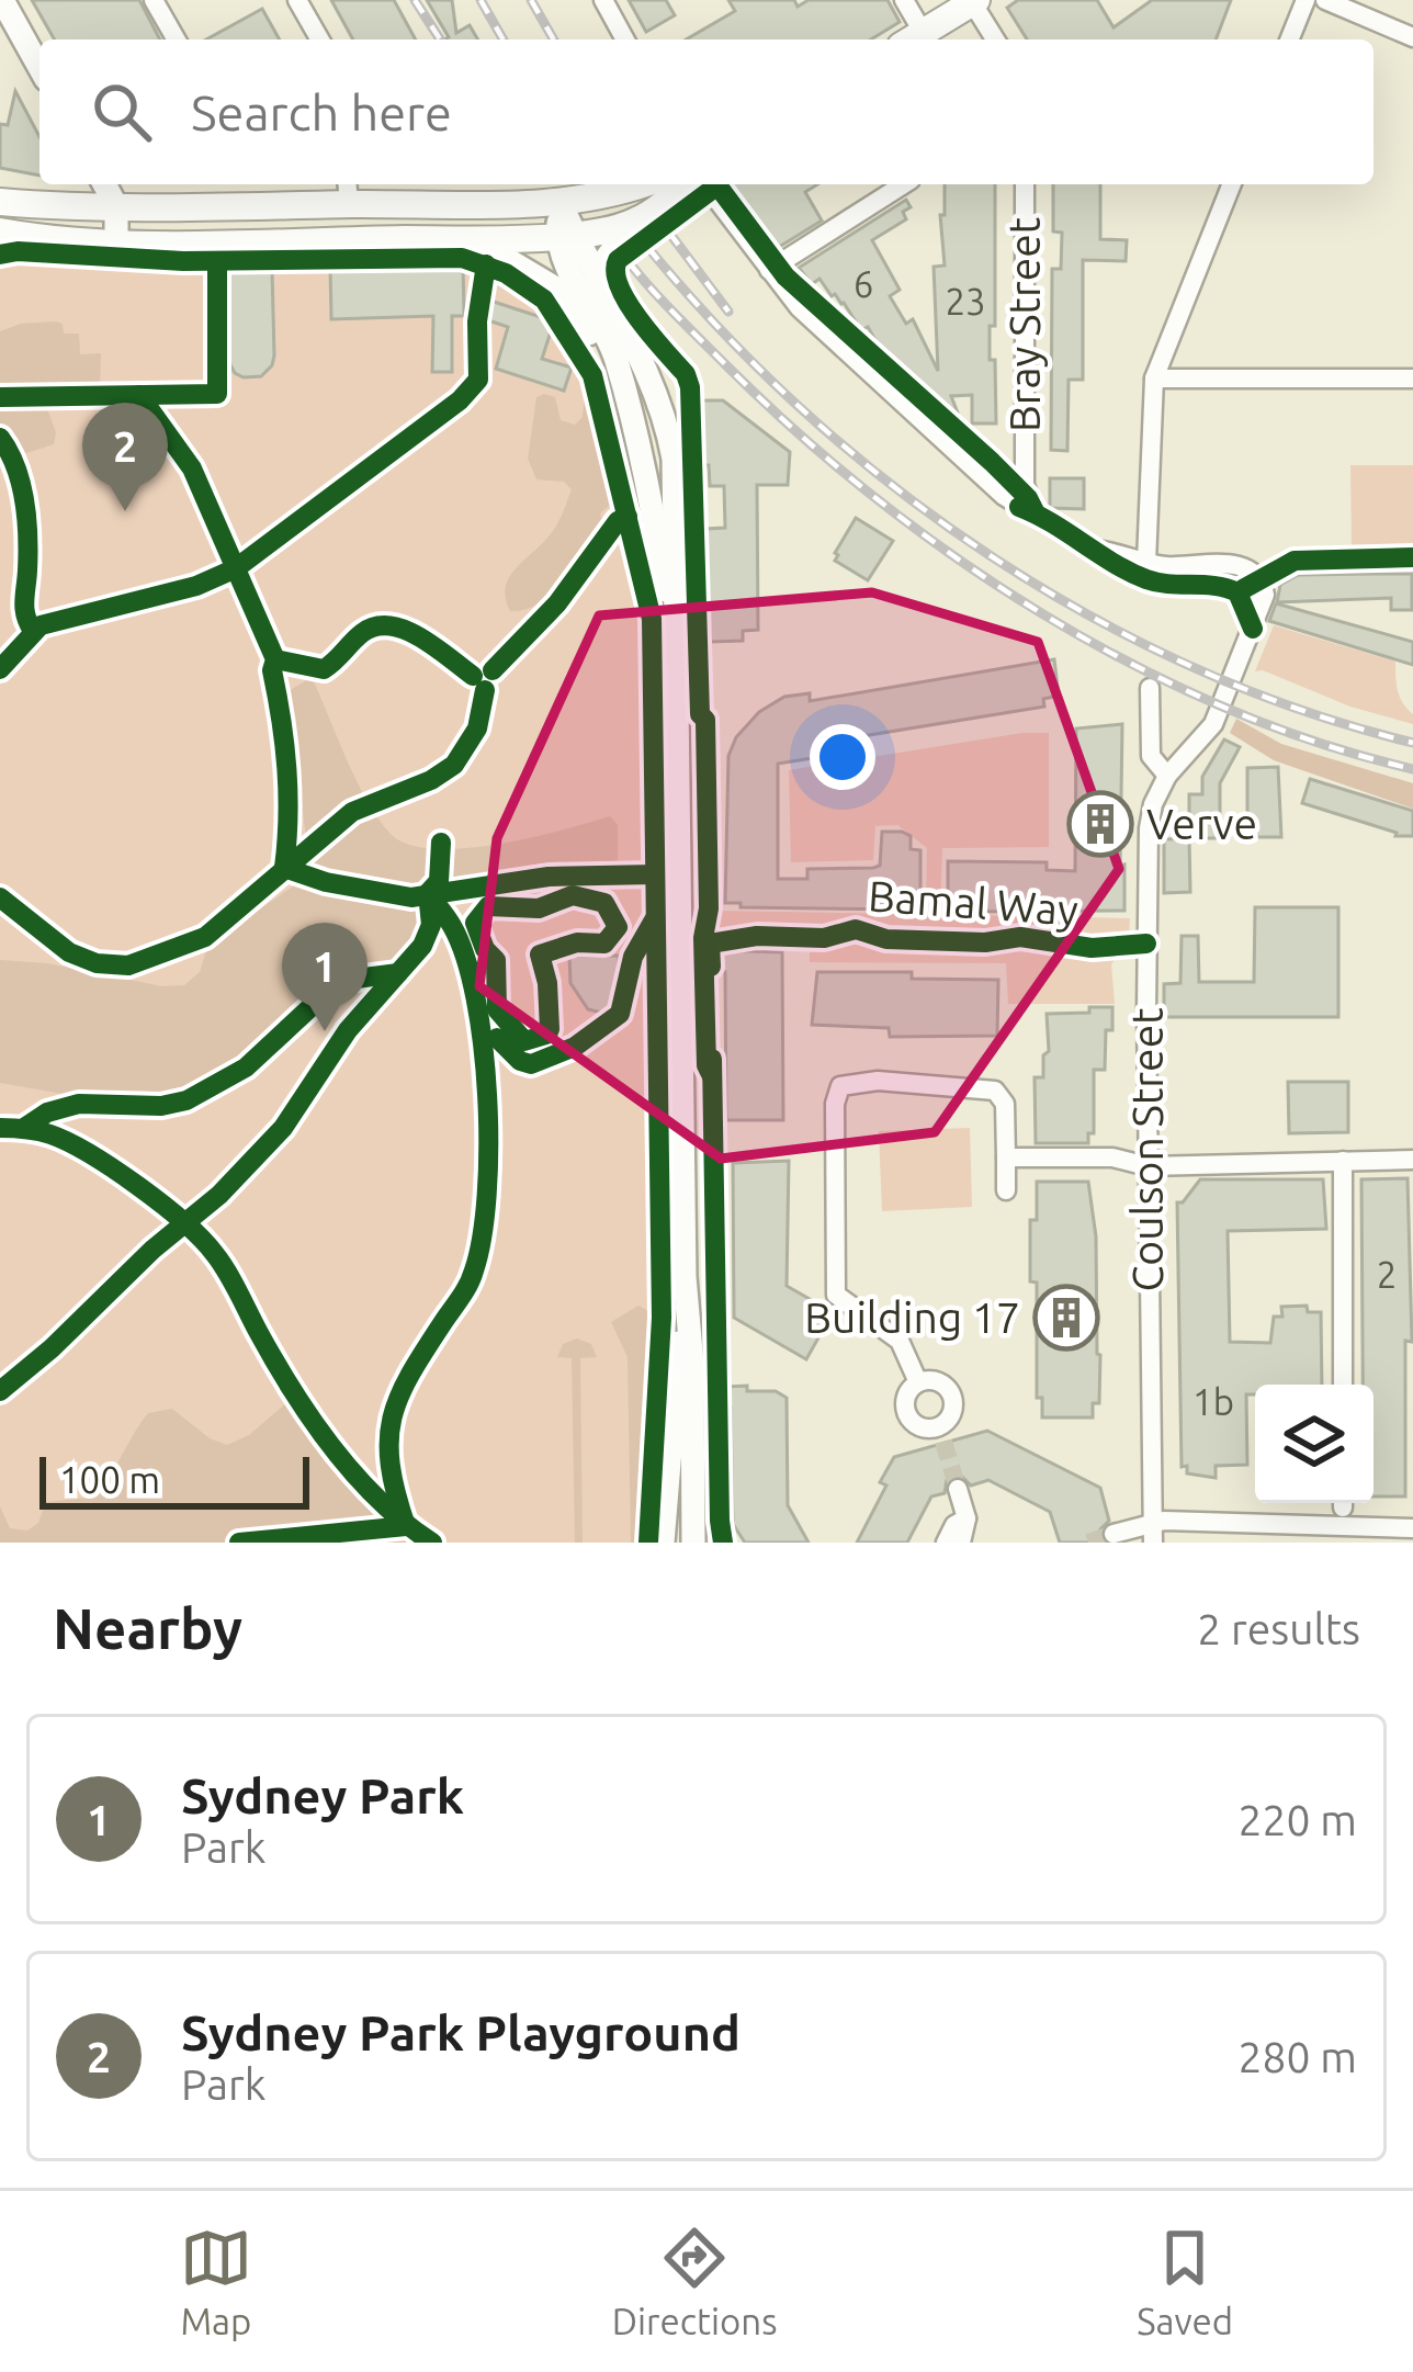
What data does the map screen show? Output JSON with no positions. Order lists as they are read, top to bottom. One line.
{"streets":{"street":["Bray Street","Coulson Street"],"cycle path":["Bamal Way"]},"places":{"building":["Verve","Building 17"]},"house_numbers":["6","23","2","1b"],"scale_bar":"100 m","page":{"search":"Search here","pins":["2","1"],"scale":"100 m","heading":["Nearby","2 results"],"list":[{"mark":"1","name":"Sydney Park","note":"Park","value":"220 m"},{"mark":"2","name":"Sydney Park Playground","note":"Park","value":"280 m"}],"nav":["Map","Directions","Saved"]}}
